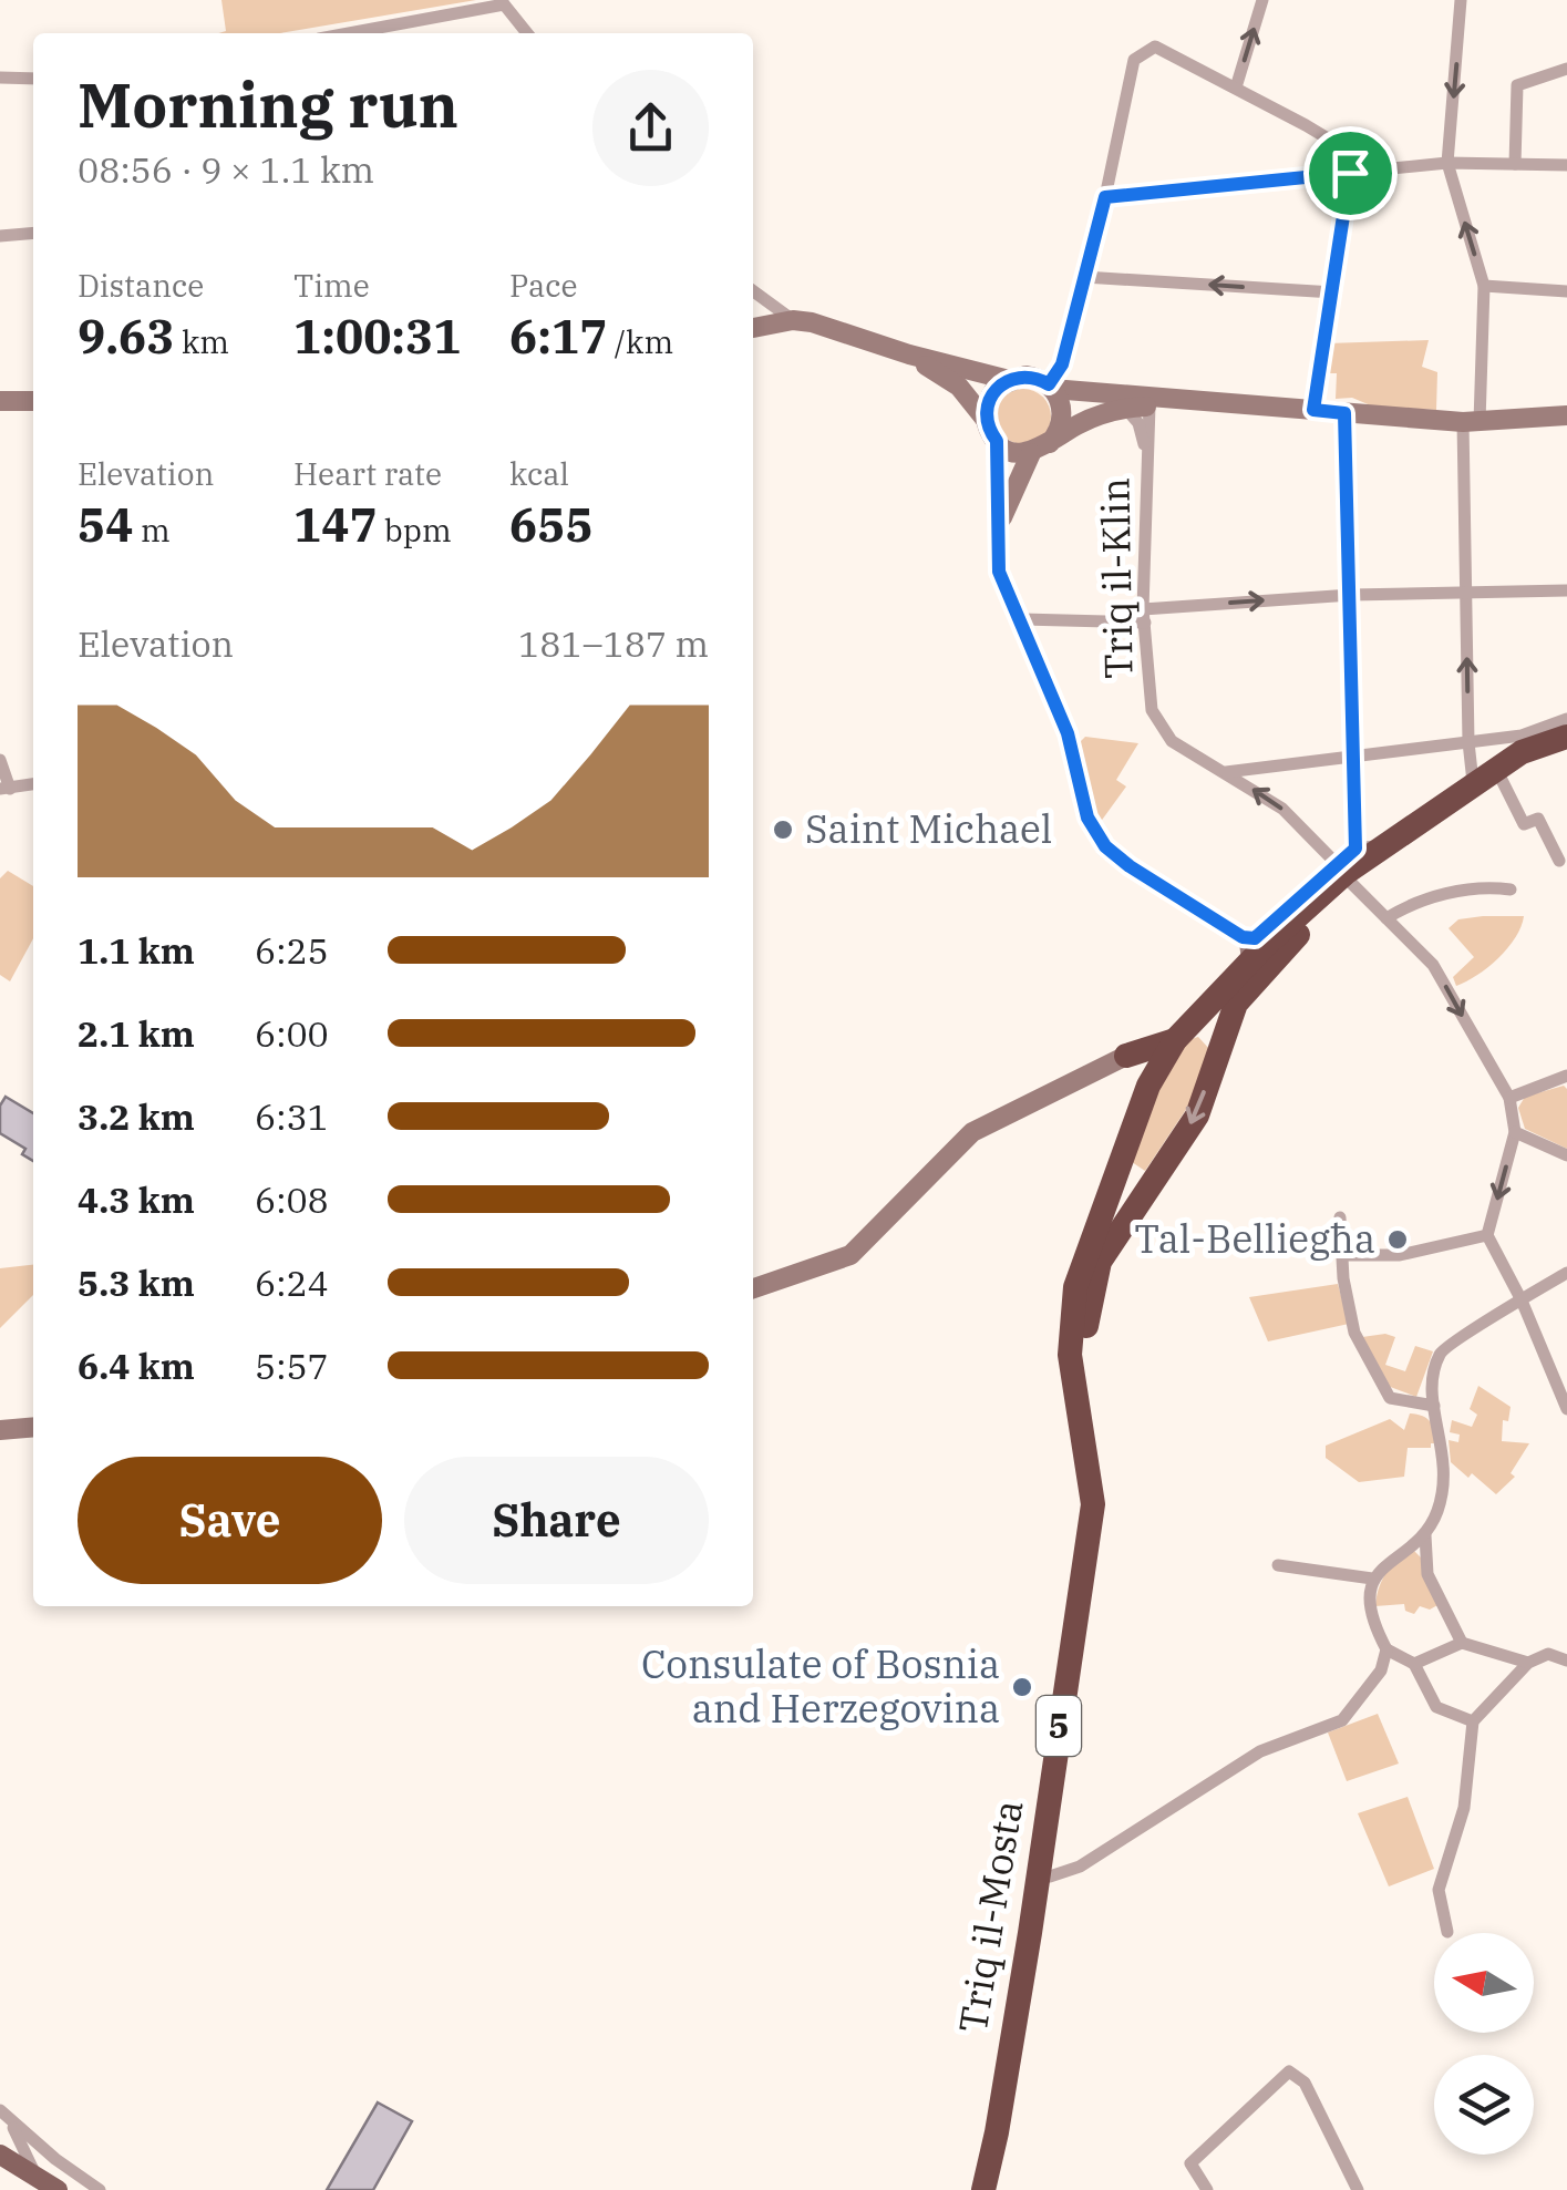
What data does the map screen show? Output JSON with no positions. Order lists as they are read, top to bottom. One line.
{"streets":{"highway":["5","Triq il-Mosta"],"street":["Triq il-Klin"]},"crossings":[["Triq il-Klin","5"],["5","Triq il-Mosta"]],"places":["Saint Michael","Tal-Belliegħa","Consulate of Bosnia and Herzegovina"],"north":"left","page":{"heading":["Morning run","08:56 · 9 × 1.1 km"],"stats":[["Distance","9.63 km"],["Time","1:00:31"],["Pace","6:17 /km"],["Elevation","54 m"],["Heart rate","147 bpm"],["kcal","655"]],"chart":["Elevation","181–187 m"],"list":[{"name":"1.1 km","note":"6:25"},{"name":"2.1 km","note":"6:00"},{"name":"3.2 km","note":"6:31"},{"name":"4.3 km","note":"6:08"},{"name":"5.3 km","note":"6:24"},{"name":"6.4 km","note":"5:57"}],"buttons":["Save","Share"]}}
